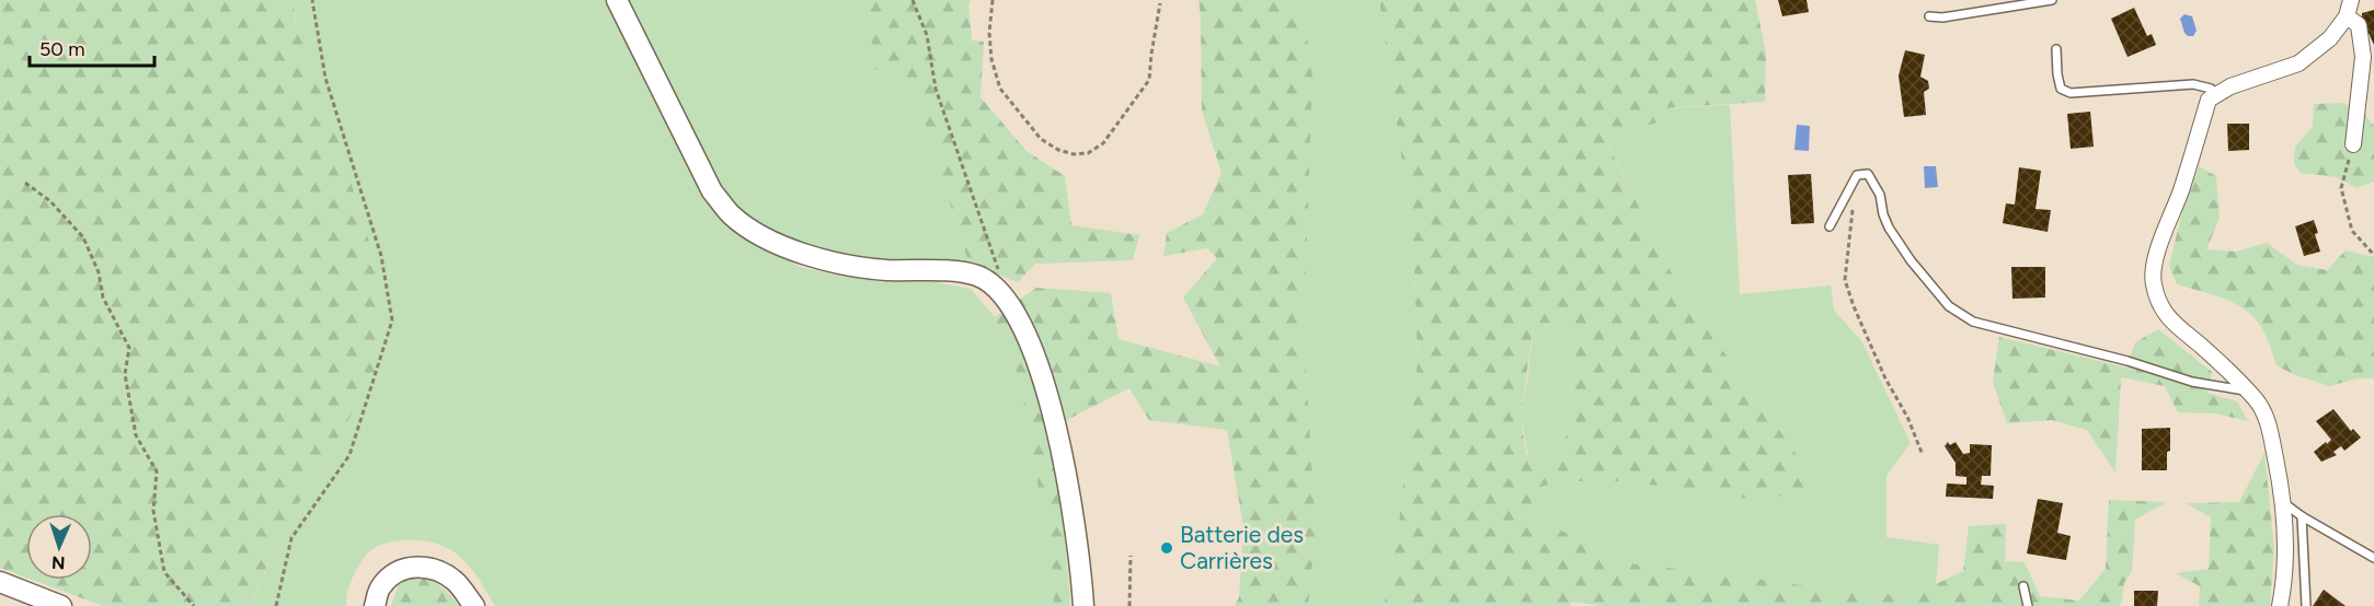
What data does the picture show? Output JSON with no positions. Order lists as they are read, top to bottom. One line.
{"places":["Batterie des Carrières"],"scale_bar":"50 m","north":"bottom"}
